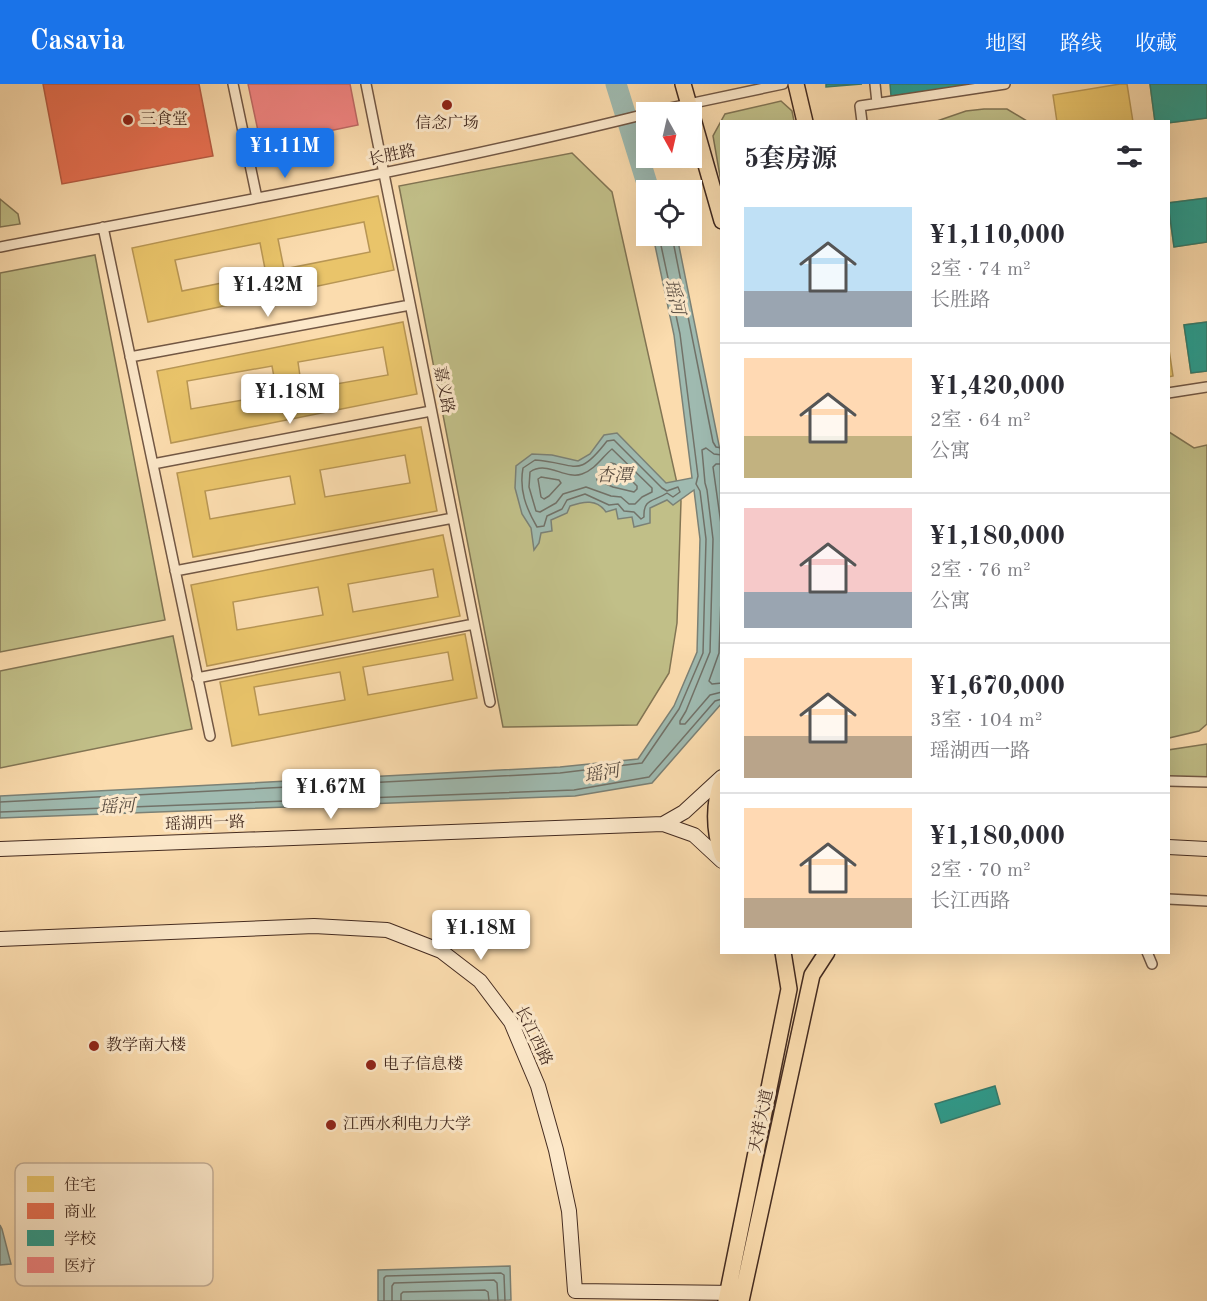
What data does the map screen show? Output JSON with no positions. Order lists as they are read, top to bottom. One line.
{"streets":{"main road":["天祥大道"],"street":["长胜路","嘉义路","瑶湖西一路","长江西路"]},"crossings":[["长胜路","嘉义路"],["长江西路","天祥大道"]],"water":["瑶河","杏潭"],"places":["信念广场","三食堂","教学南大楼","电子信息楼","江西水利电力大学"],"legend":["住宅","商业","学校","医疗"],"north":"bottom","page":{"header":"Casavia","nav":["地图","路线","收藏"],"heading":"5套房源","price":["¥1.11M","¥1.42M","¥1.18M","¥1.67M","¥1.18M"],"list":[{"name":"¥1,110,000","note":"2室 · 74 m² · 长胜路"},{"name":"¥1,420,000","note":"2室 · 64 m² · 公寓"},{"name":"¥1,180,000","note":"2室 · 76 m² · 公寓"},{"name":"¥1,670,000","note":"3室 · 104 m² · 瑶湖西一路"},{"name":"¥1,180,000","note":"2室 · 70 m² · 长江西路"}]}}
